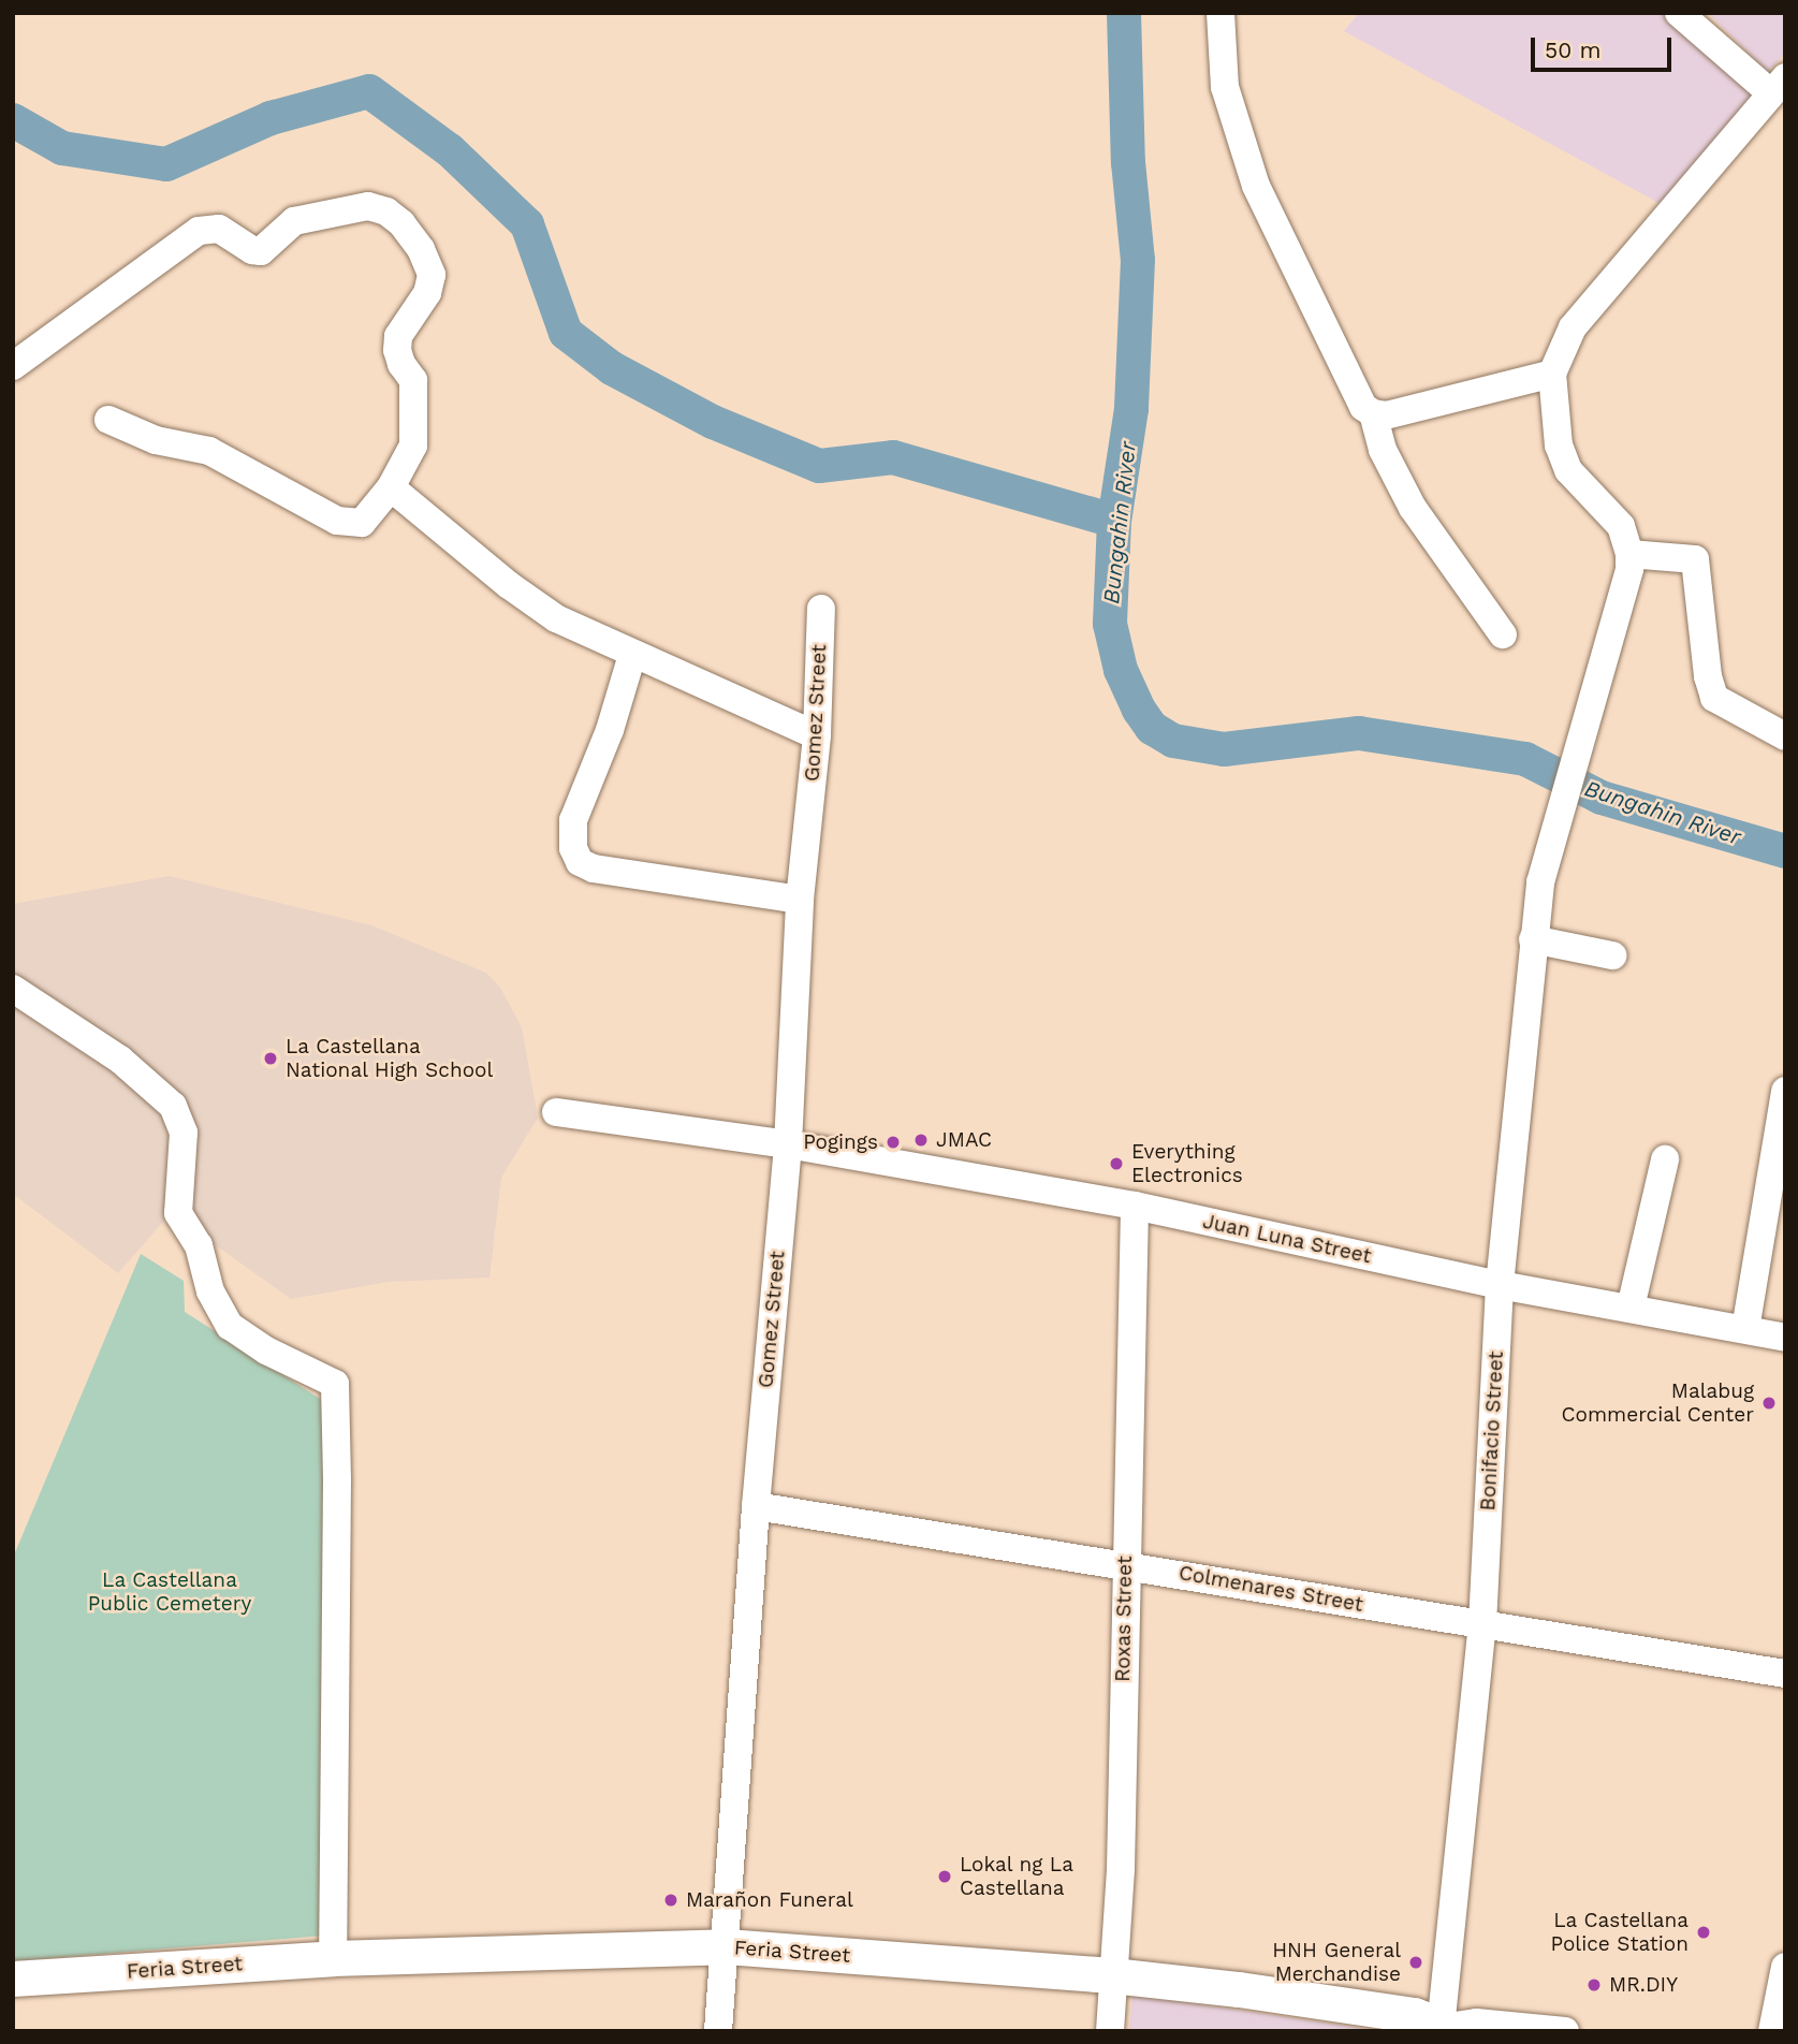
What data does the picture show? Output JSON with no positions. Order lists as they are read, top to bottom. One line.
{"streets":{"main road":["Feria Street"],"street":["Gomez Street","Juan Luna Street","Bonifacio Street","Colmenares Street","Roxas Street"]},"crossings":[["Gomez Street","Juan Luna Street"],["Gomez Street","Colmenares Street"],["Gomez Street","Feria Street"],["Juan Luna Street","Bonifacio Street"],["Juan Luna Street","Roxas Street"],["Bonifacio Street","Colmenares Street"],["Bonifacio Street","Feria Street"],["Colmenares Street","Roxas Street"],["Roxas Street","Feria Street"]],"water":["Bungahin River"],"parks":["La Castellana Public Cemetery"],"places":["La Castellana National High School","JMAC","Pogings","Everything Electronics","Malabug Commercial Center","Lokal ng La Castellana","Marañon Funeral","La Castellana Police Station","HNH General Merchandise","MR.DIY"],"scale_bar":"50 m"}
